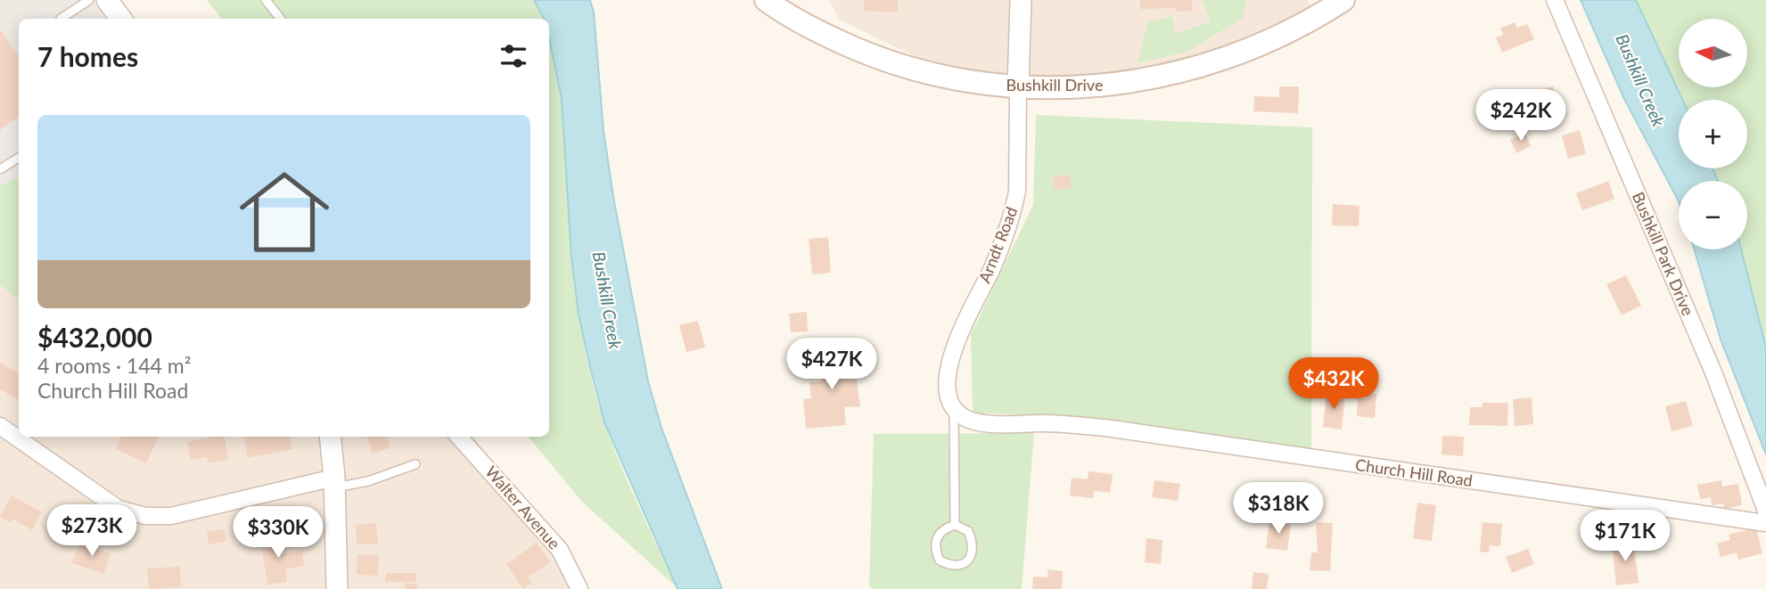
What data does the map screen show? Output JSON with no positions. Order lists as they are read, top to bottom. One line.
{"streets":{"main road":["Bushkill Drive"],"street":["Arndt Road","Bushkill Park Drive","Church Hill Road","Walter Avenue"]},"crossings":[["Bushkill Drive","Arndt Road"],["Arndt Road","Church Hill Road"]],"water":["Bushkill Creek"],"north":"left","page":{"map_buttons":["+","−"],"heading":"7 homes","price":["$242K","$427K","$432K","$318K","$273K","$330K","$171K"],"list":[{"name":"$432,000","note":"4 rooms · 144 m² · Church Hill Road"}]}}
